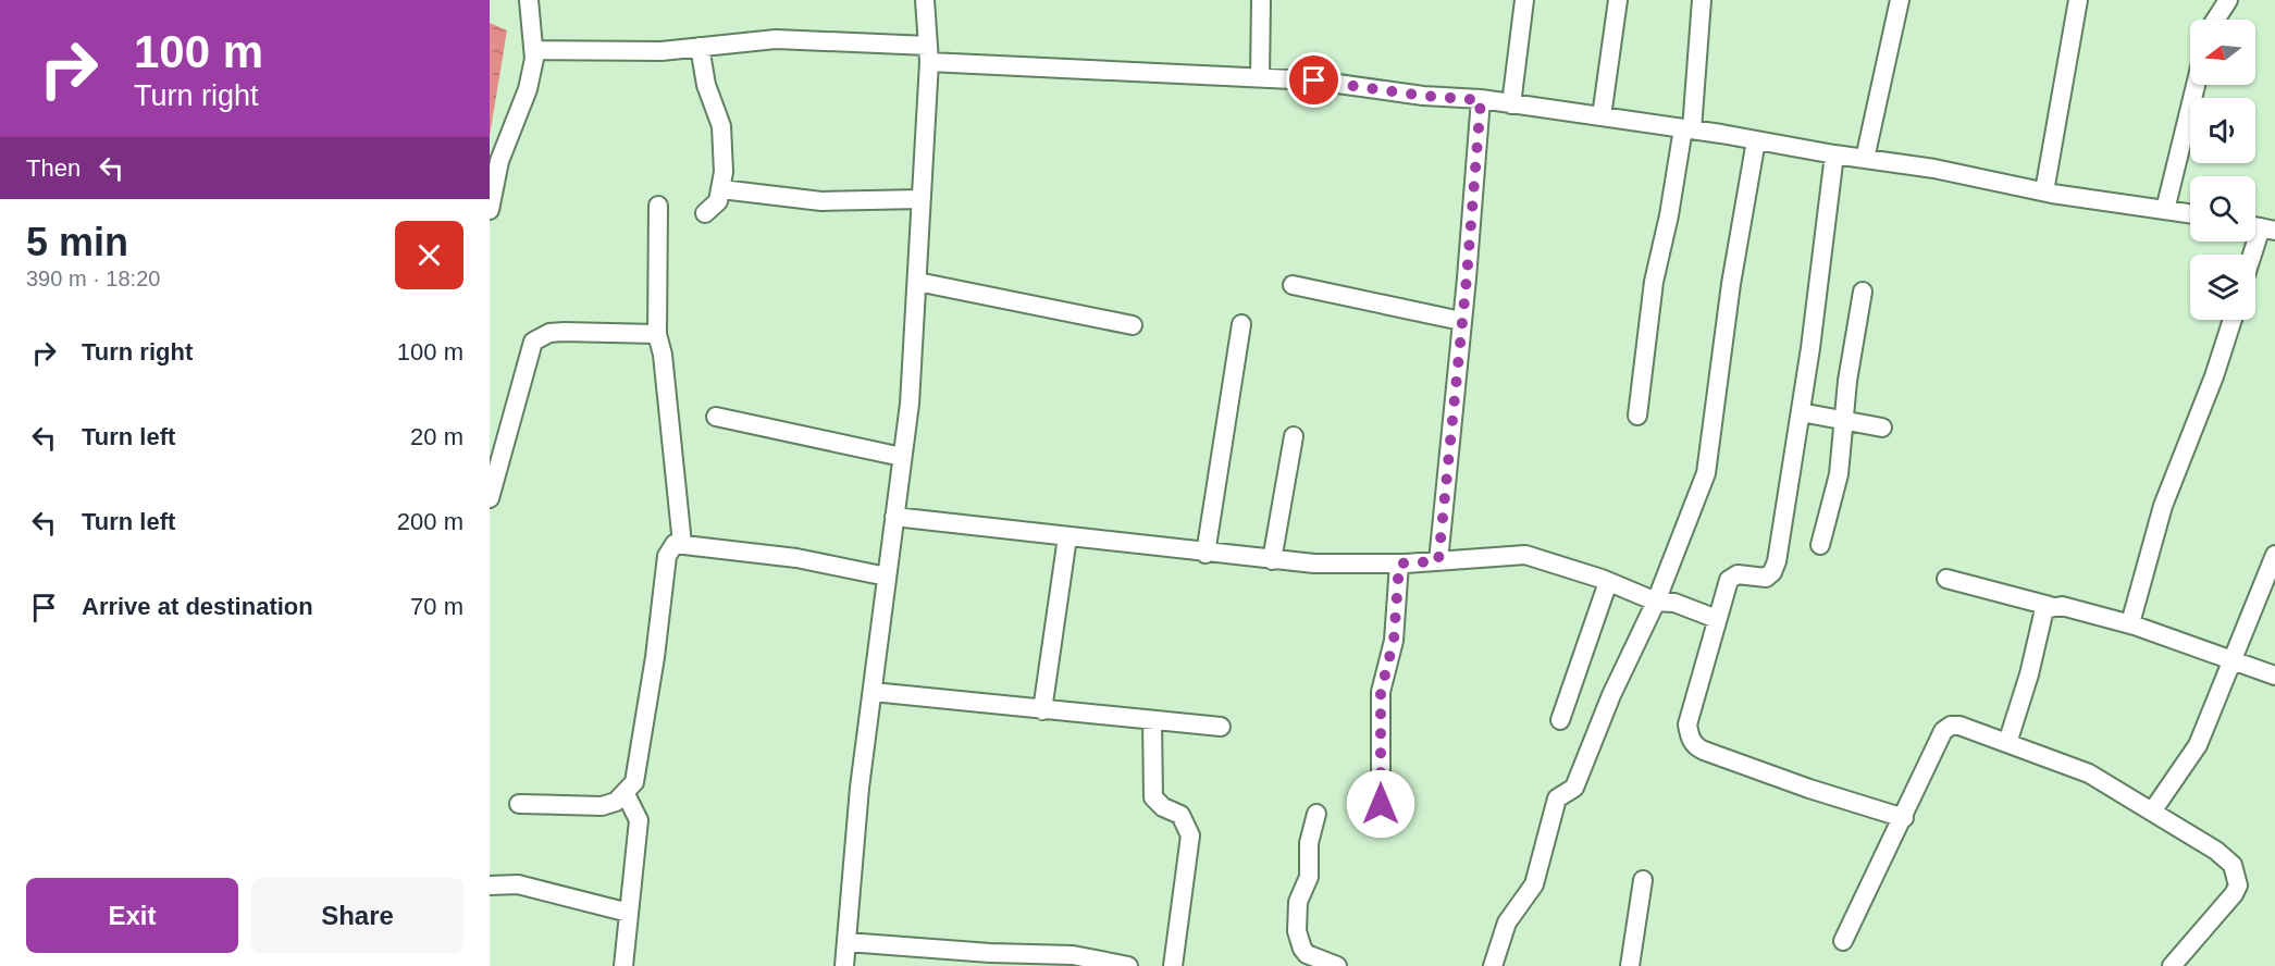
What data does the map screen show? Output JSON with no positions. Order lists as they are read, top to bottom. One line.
{"north":"left","page":{"turn":["100 m","Turn right"],"then":"Then","heading":["5 min","390 m · 18:20"],"list":[{"name":"Turn right","value":"100 m"},{"name":"Turn left","value":"20 m"},{"name":"Turn left","value":"200 m"},{"name":"Arrive at destination","value":"70 m"}],"buttons":["Exit","Share"]}}
